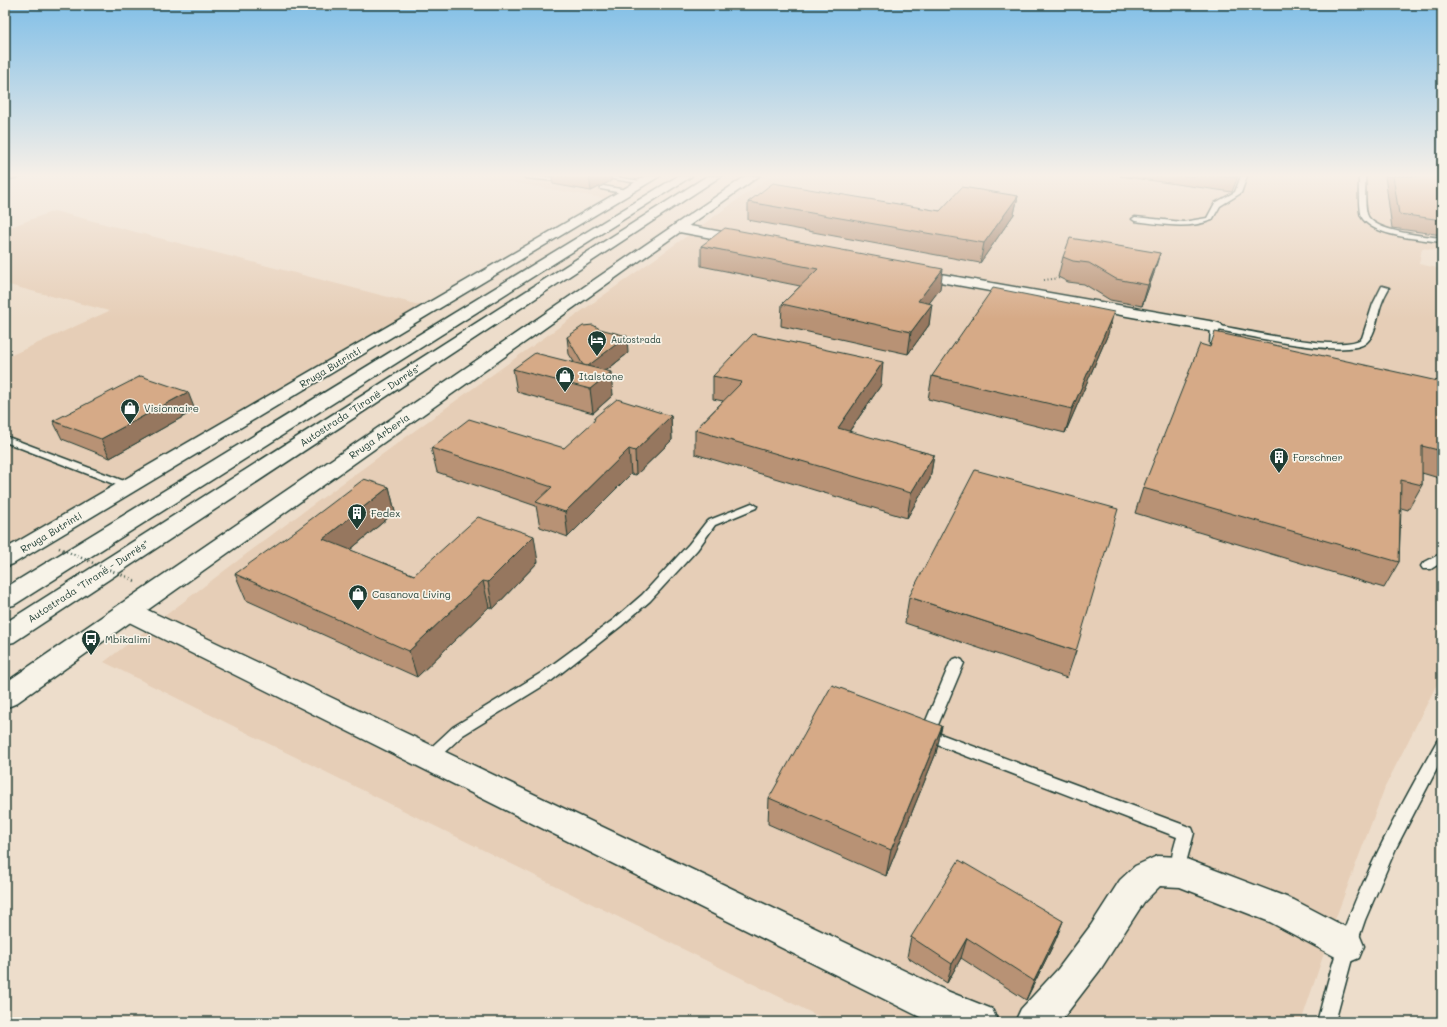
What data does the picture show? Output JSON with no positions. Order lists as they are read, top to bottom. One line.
{"streets":{"main road":["Rruga Butrinti","Autostrada \"Tiranë - Durrës\"","Rruga Arberia"]},"places":{"hotel":["Autostrada"],"shop":["Italstone","Visionnaire","Casanova Living"],"building":["Forschner","Fedex"],"bus stop":["Mbikalimi"]}}
